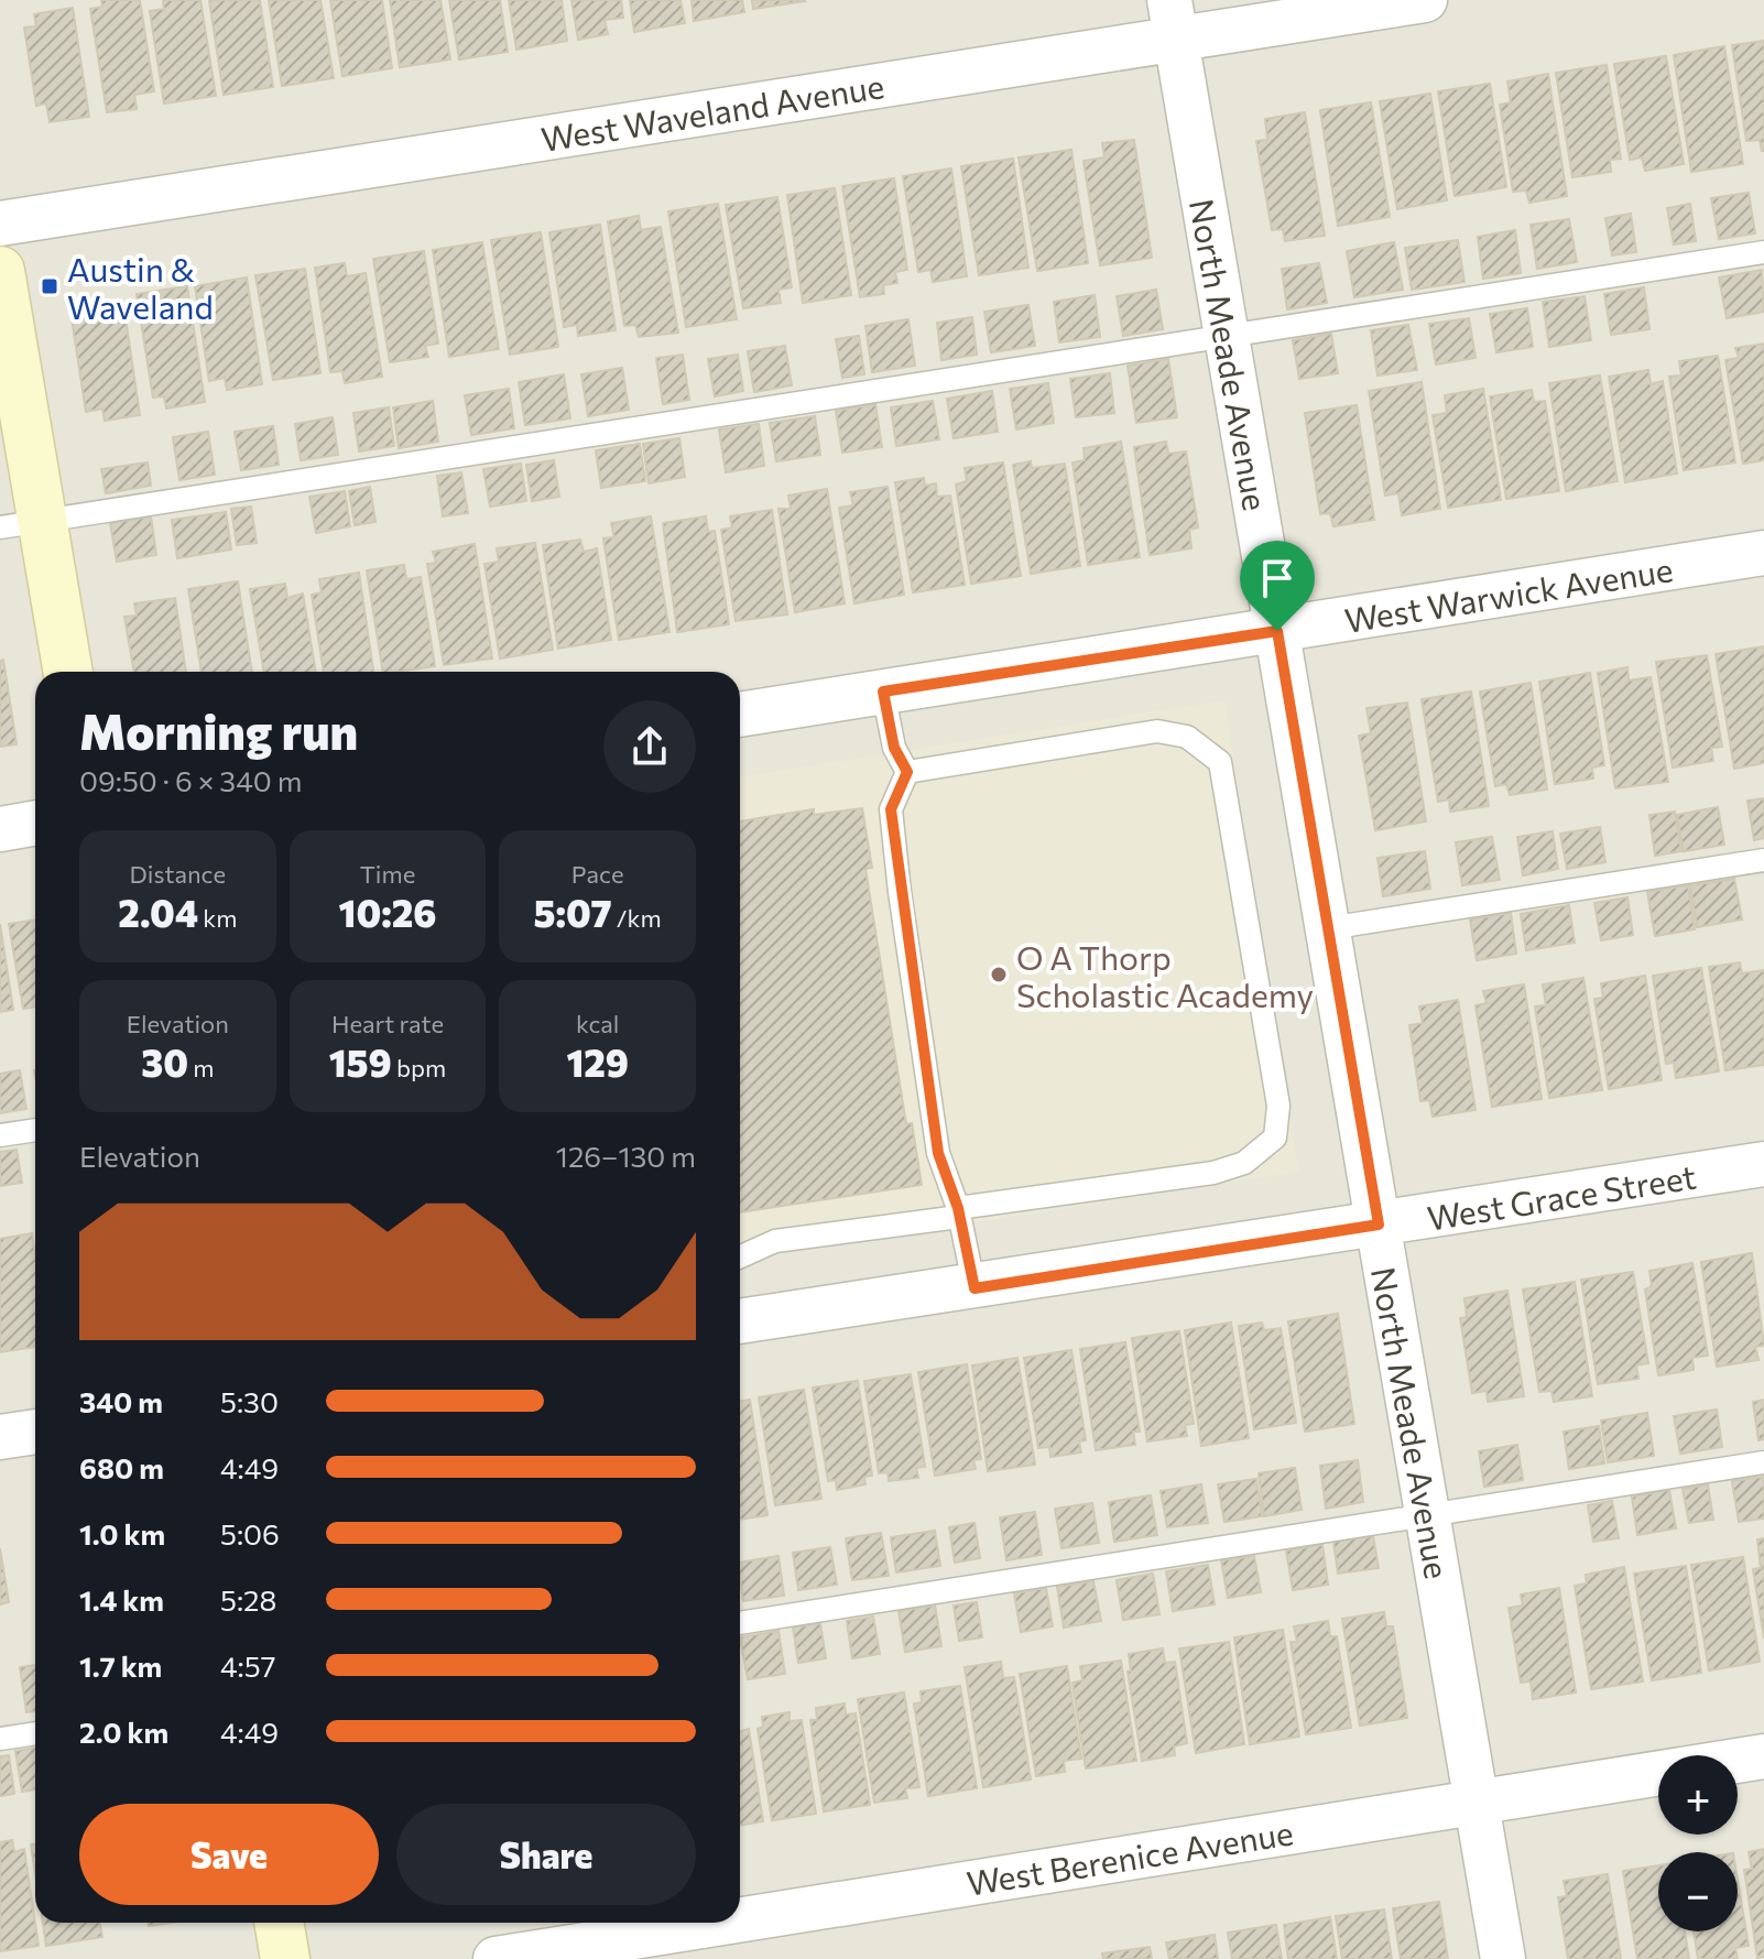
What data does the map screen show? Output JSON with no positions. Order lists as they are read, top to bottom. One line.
{"streets":{"street":["West Waveland Avenue","North Meade Avenue","West Warwick Avenue","West Grace Street","West Berenice Avenue"]},"crossings":[["West Waveland Avenue","North Meade Avenue"],["North Meade Avenue","West Warwick Avenue"],["North Meade Avenue","West Grace Street"],["North Meade Avenue","West Berenice Avenue"]],"places":{"transit":["Austin & Waveland"],"other":["O A Thorp Scholastic Academy"]},"page":{"heading":["Morning run","09:50 · 6 × 340 m"],"stats":[["Distance","2.04 km"],["Time","10:26"],["Pace","5:07 /km"],["Elevation","30 m"],["Heart rate","159 bpm"],["kcal","129"]],"chart":["Elevation","126–130 m"],"list":[{"name":"340 m","note":"5:30"},{"name":"680 m","note":"4:49"},{"name":"1.0 km","note":"5:06"},{"name":"1.4 km","note":"5:28"},{"name":"1.7 km","note":"4:57"},{"name":"2.0 km","note":"4:49"}],"map_buttons":["+","−"],"buttons":["Save","Share"]}}
